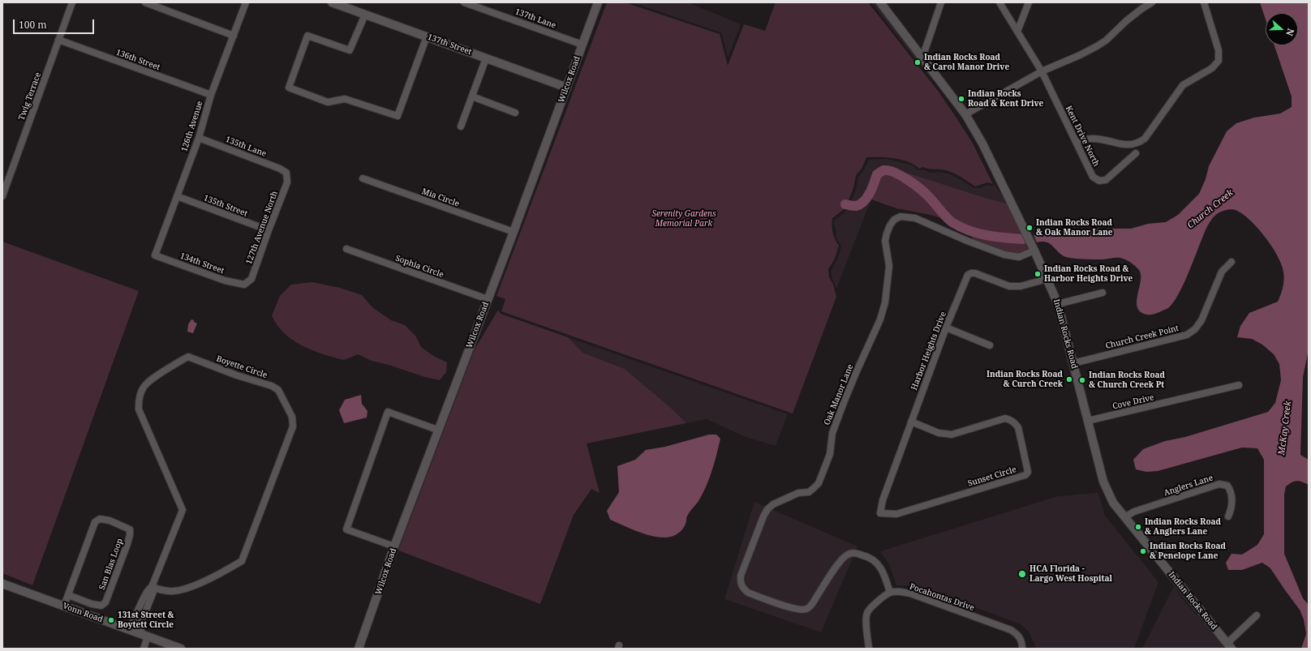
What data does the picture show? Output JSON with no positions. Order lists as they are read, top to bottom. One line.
{"streets":{"street":["137th Lane","137th Street","136th Street","Wilcox Road","Twig Terrace","126th Avenue","Kent Drive North","135th Lane","Mia Circle","135th Street","127th Avenue North","134th Street","Sophia Circle","Indian Rocks Road","Church Creek Point","Harbor Heights Drive","Boyette Circle","Oak Manor Lane","Cove Drive","Sunset Circle","Anglers Lane","San Blas Loop","Pocahontas Drive","Vonn Road"]},"crossings":[["137th Lane","Wilcox Road"],["137th Street","Wilcox Road"],["136th Street","Twig Terrace"],["136th Street","126th Avenue"],["Wilcox Road","Mia Circle"],["Wilcox Road","Sophia Circle"],["126th Avenue","135th Lane"],["126th Avenue","135th Street"],["126th Avenue","134th Street"],["135th Lane","127th Avenue North"],["135th Street","127th Avenue North"],["127th Avenue North","134th Street"],["Indian Rocks Road","Church Creek Point"],["Indian Rocks Road","Harbor Heights Drive"],["Indian Rocks Road","Oak Manor Lane"],["Indian Rocks Road","Cove Drive"],["Indian Rocks Road","Anglers Lane"],["Harbor Heights Drive","Sunset Circle"],["Boyette Circle","Vonn Road"],["Oak Manor Lane","Pocahontas Drive"],["San Blas Loop","Vonn Road"]],"water":["Church Creek","McKay Creek"],"parks":["Serenity Gardens Memorial Park"],"places":["Indian Rocks Road & Carol Manor Drive","Indian Rocks Road & Kent Drive","Indian Rocks Road & Oak Manor Lane","Indian Rocks Road & Harbor Heights Drive","Indian Rocks Road & Curch Creek","Indian Rocks Road & Church Creek Pt","Indian Rocks Road & Anglers Lane","Indian Rocks Road & Penelope Lane","HCA Florida - Largo West Hospital","131st Street & Boytett Circle"],"scale_bar":"100 m","north":"right"}
